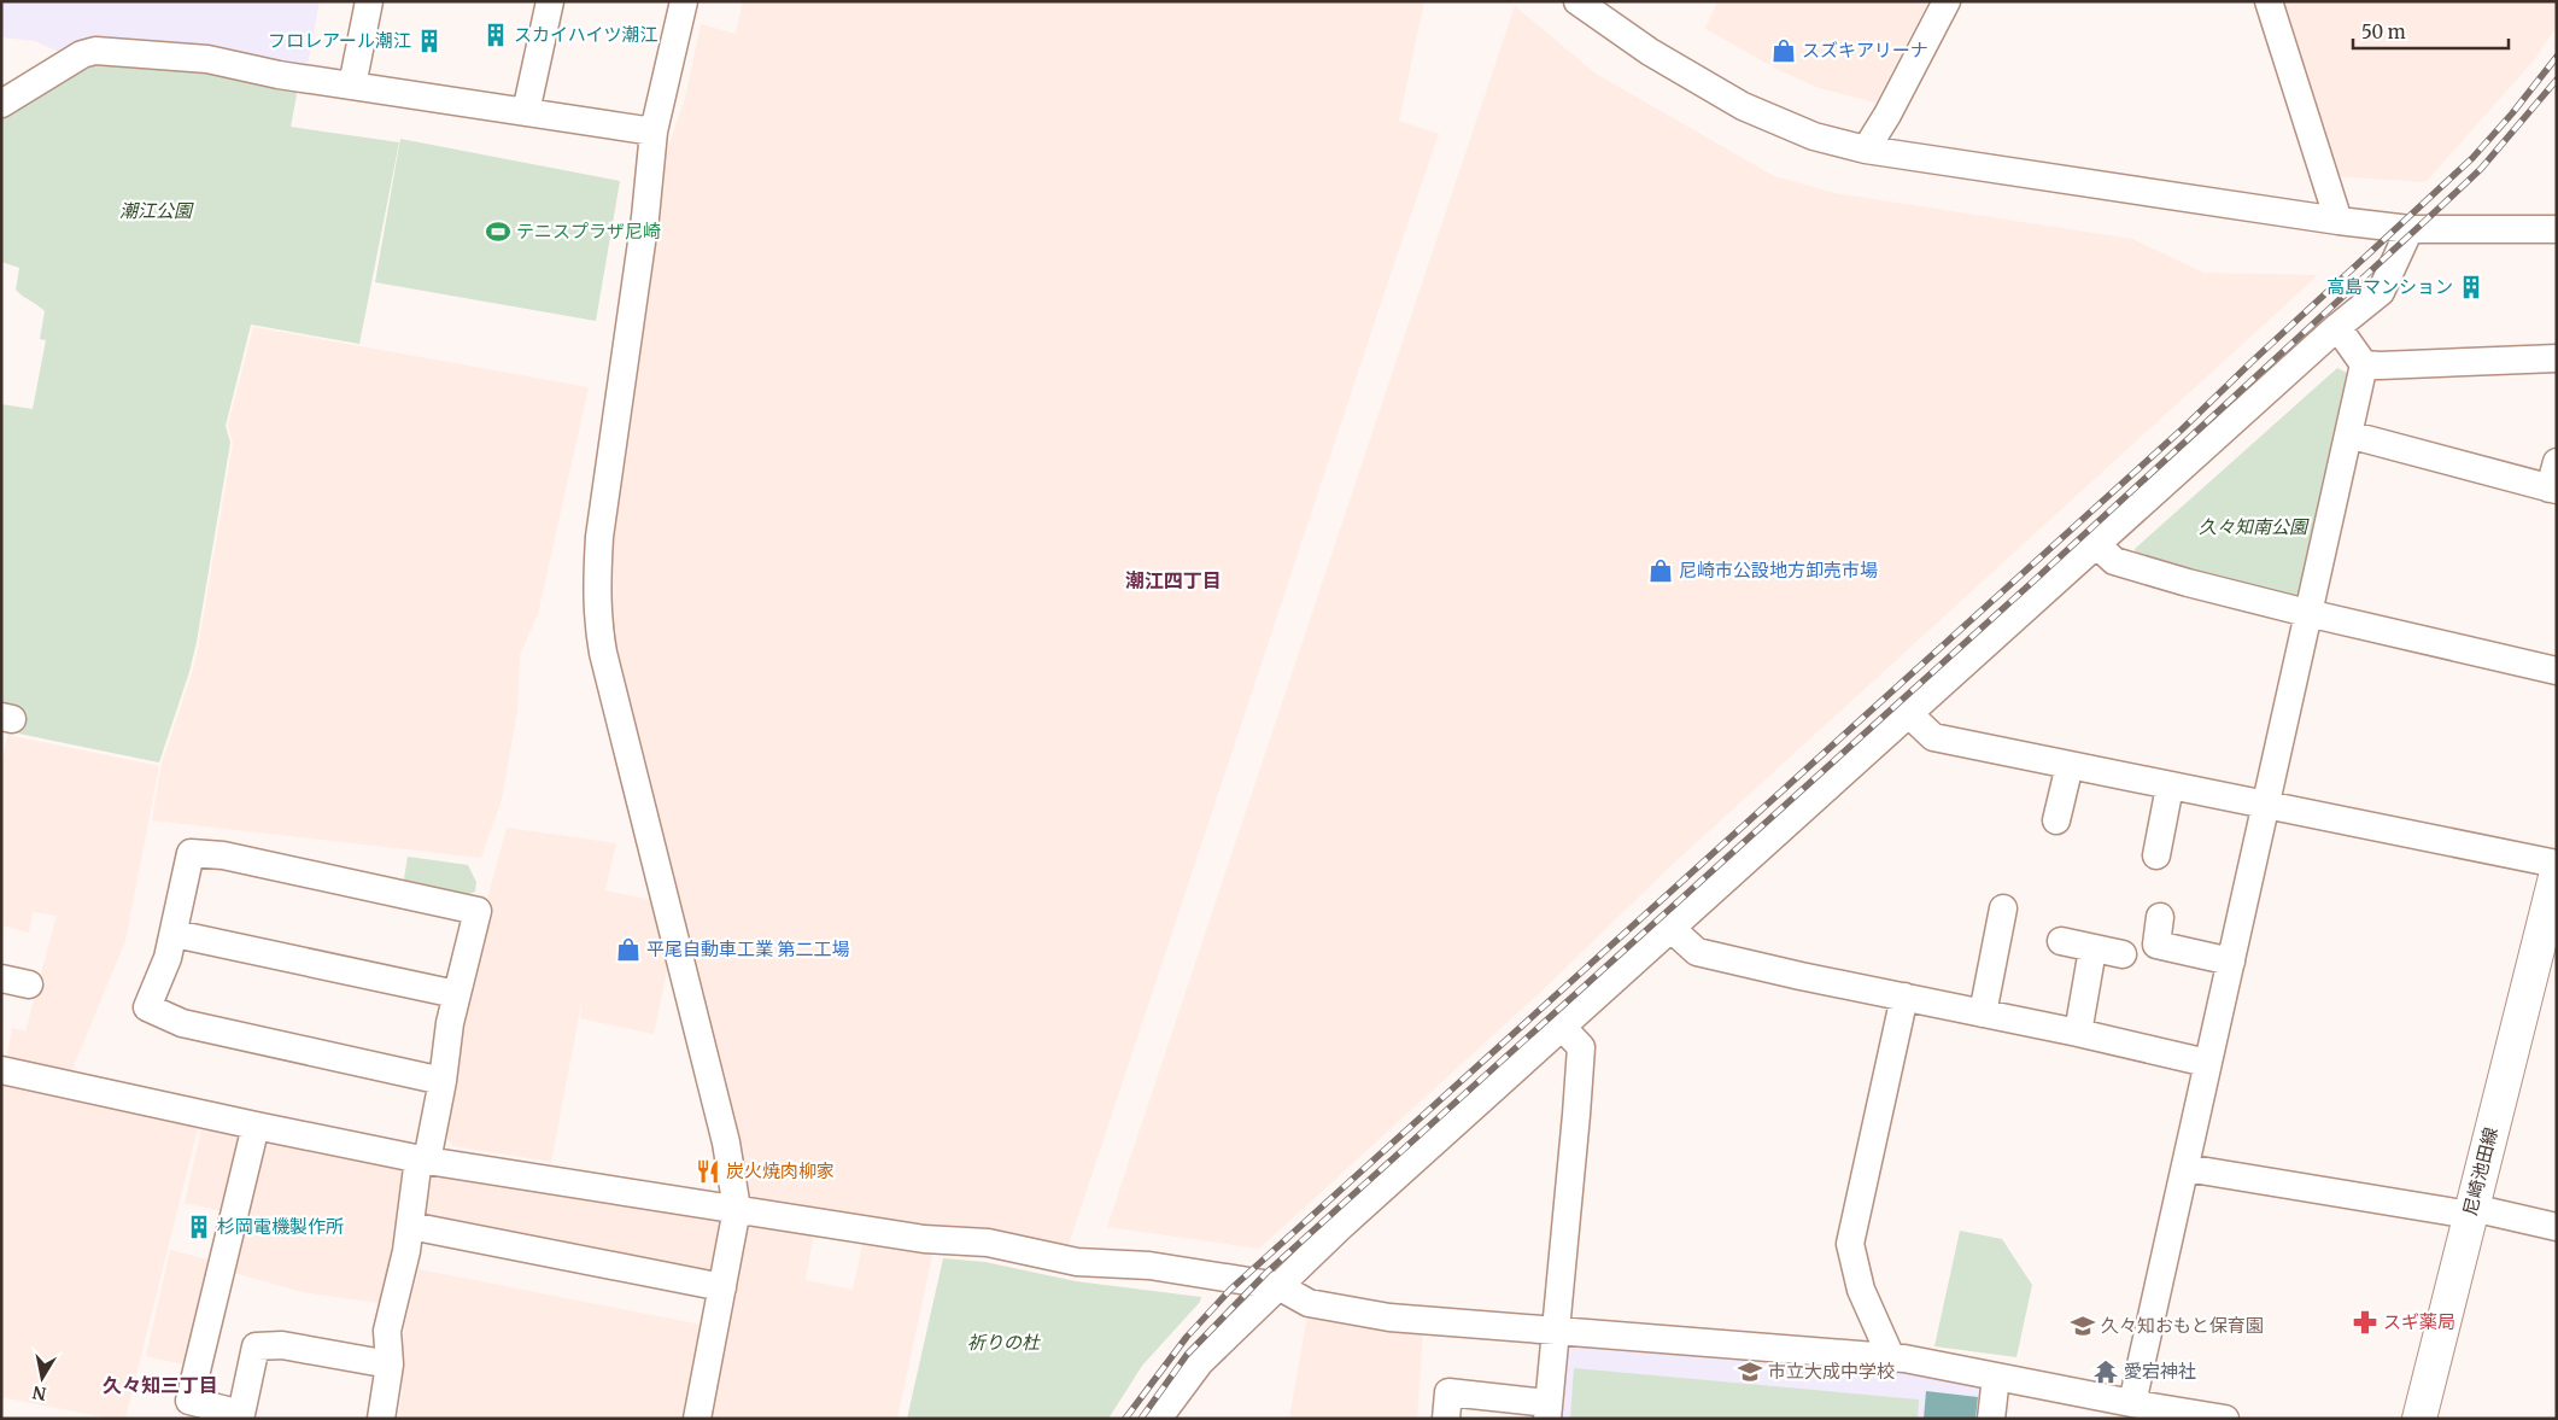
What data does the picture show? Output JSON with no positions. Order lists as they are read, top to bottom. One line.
{"streets":{"main road":["尼崎池田線"]},"districts":["潮江四丁目","久々知三丁目"],"parks":["潮江公園","久々知南公園","祈りの杜"],"places":{"building":["スカイハイツ潮江","フロレアール潮江","高島マンション","杉岡電機製作所"],"shop":["スズキアリーナ","尼崎市公設地方卸売市場","平尾自動車工業 第二工場"],"sports":["テニスプラザ尼崎"],"restaurant":["炭火焼肉柳家"],"pharmacy":["スギ薬局"],"school or university":["久々知おもと保育園","市立大成中学校"],"temple":["愛宕神社"]},"scale_bar":"50 m","north":"bottom"}
